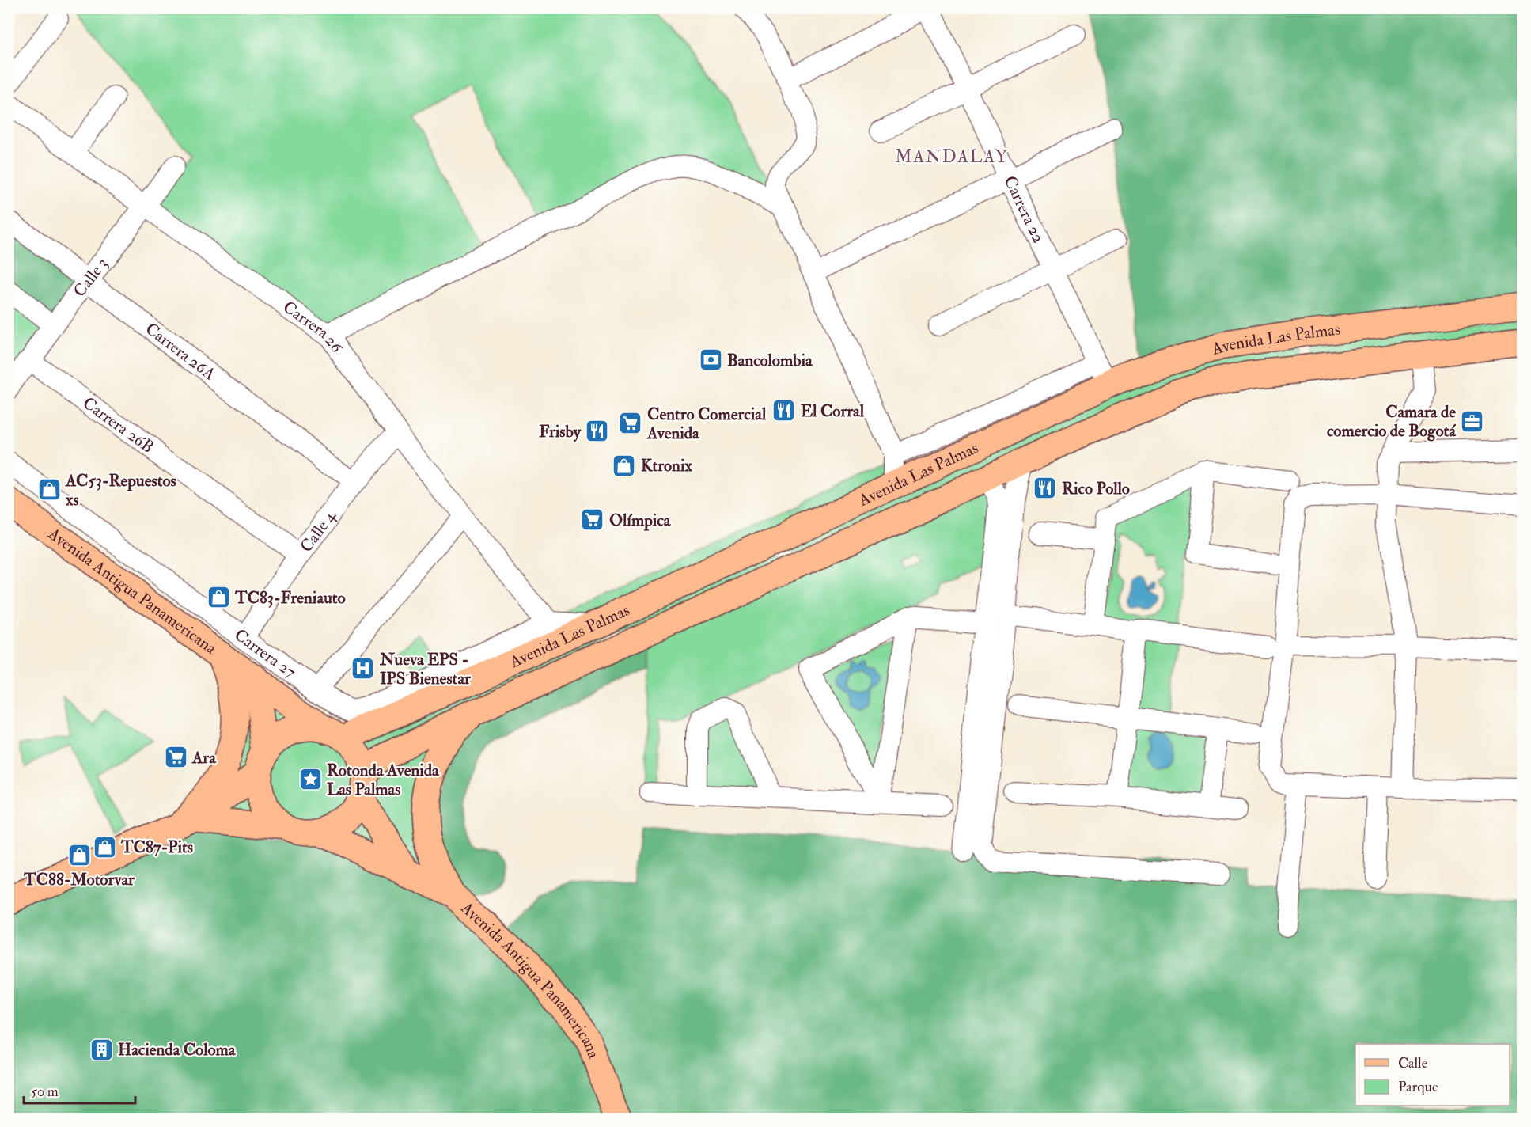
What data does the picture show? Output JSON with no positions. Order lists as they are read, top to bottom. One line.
{"streets":{"main road":["Avenida Las Palmas","Avenida Antigua Panamericana"],"street":["Carrera 22","Calle 3","Carrera 26","Carrera 26A","Carrera 26B","Calle 4","Carrera 27"]},"crossings":[["Carrera 22","Avenida Las Palmas"],["Calle 3","Carrera 26"],["Calle 3","Carrera 26A"],["Calle 3","Carrera 26B"],["Carrera 26","Avenida Las Palmas"],["Carrera 26","Calle 4"],["Carrera 26","Carrera 27"],["Avenida Las Palmas","Avenida Antigua Panamericana"],["Avenida Las Palmas","Carrera 27"],["Carrera 26A","Calle 4"],["Carrera 26B","Calle 4"],["Calle 4","Carrera 27"]],"districts":["MANDALAY"],"places":{"bank":["Bancolombia"],"restaurant":["El Corral","Frisby","Rico Pollo"],"office":["Camara de comercio de Bogotá"],"supermarket":["Centro Comercial Avenida","Olímpica","Ara"],"shop":["Ktronix","AC53-Repuestos xs","TC83-Freniauto","TC87-Pits","TC88-Motorvar"],"hospital":["Nueva EPS - IPS Bienestar"],"place":["Rotonda Avenida Las Palmas"],"building":["Hacienda Coloma"]},"legend":["Calle","Parque"],"scale_bar":"50 m"}
